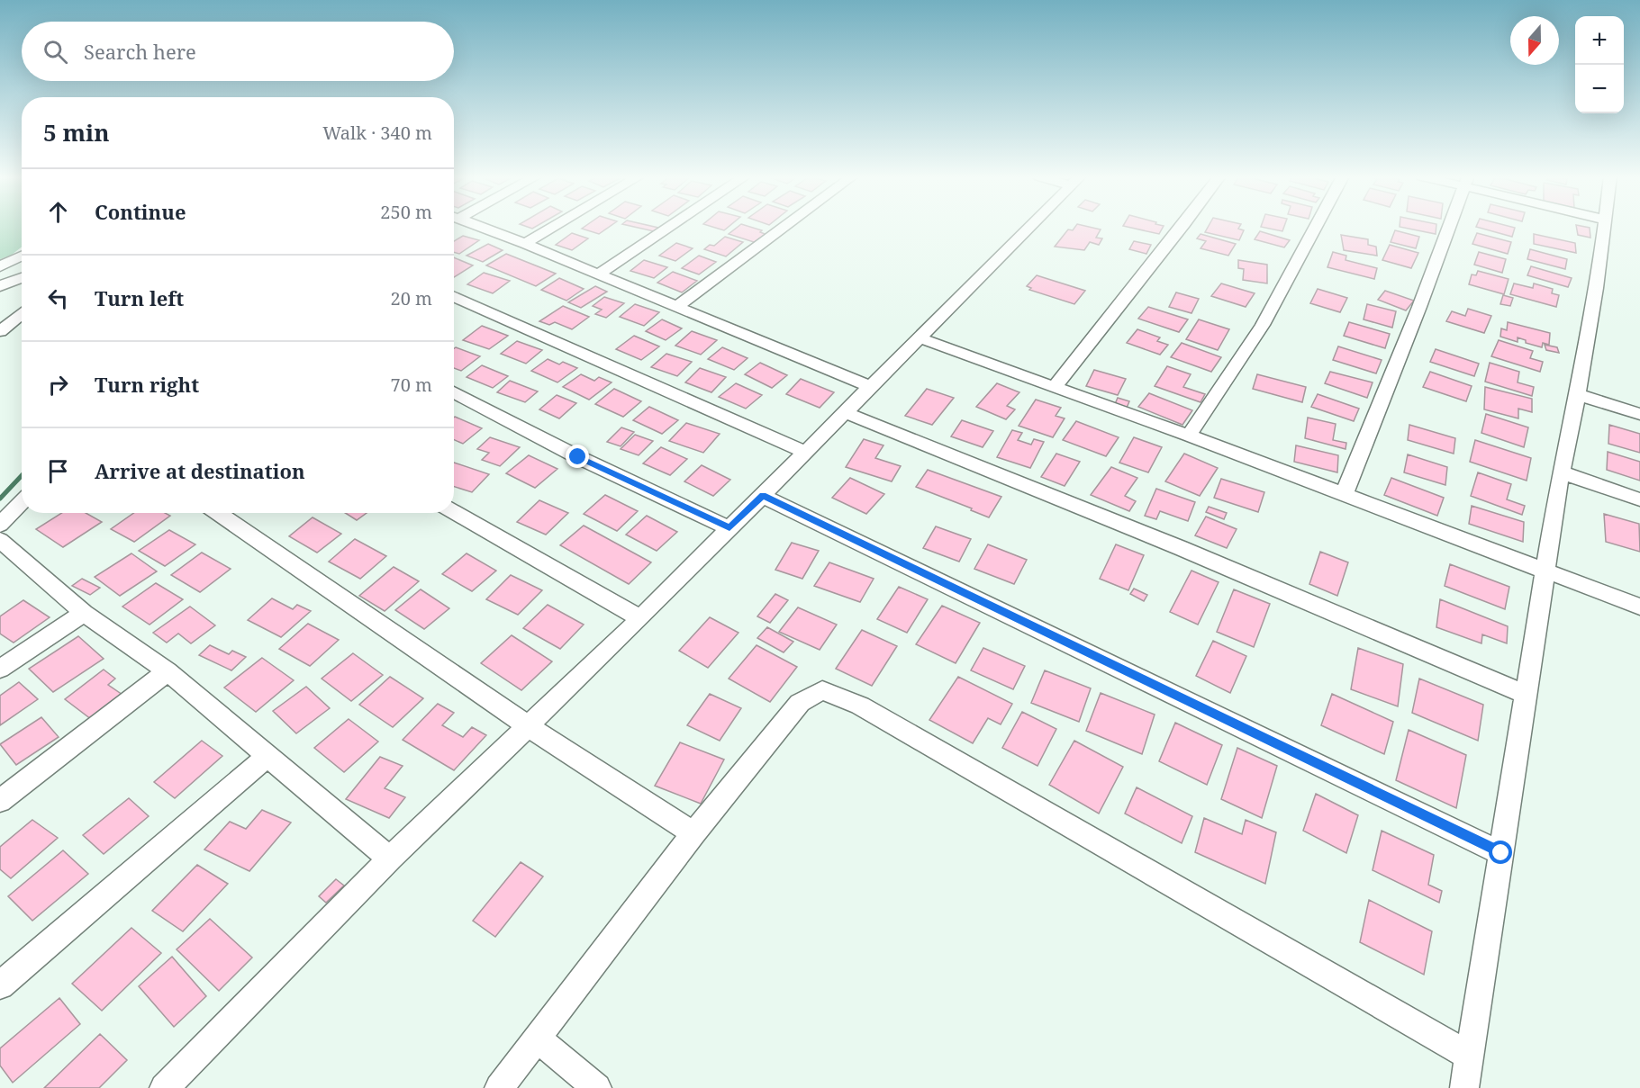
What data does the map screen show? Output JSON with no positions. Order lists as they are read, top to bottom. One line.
{"north":"bottom","page":{"map_buttons":["+","−"],"search":"Search here","heading":["5 min","Walk · 340 m"],"list":[["Continue","250 m"],["Turn left","20 m"],["Turn right","70 m"],"Arrive at destination"]}}
